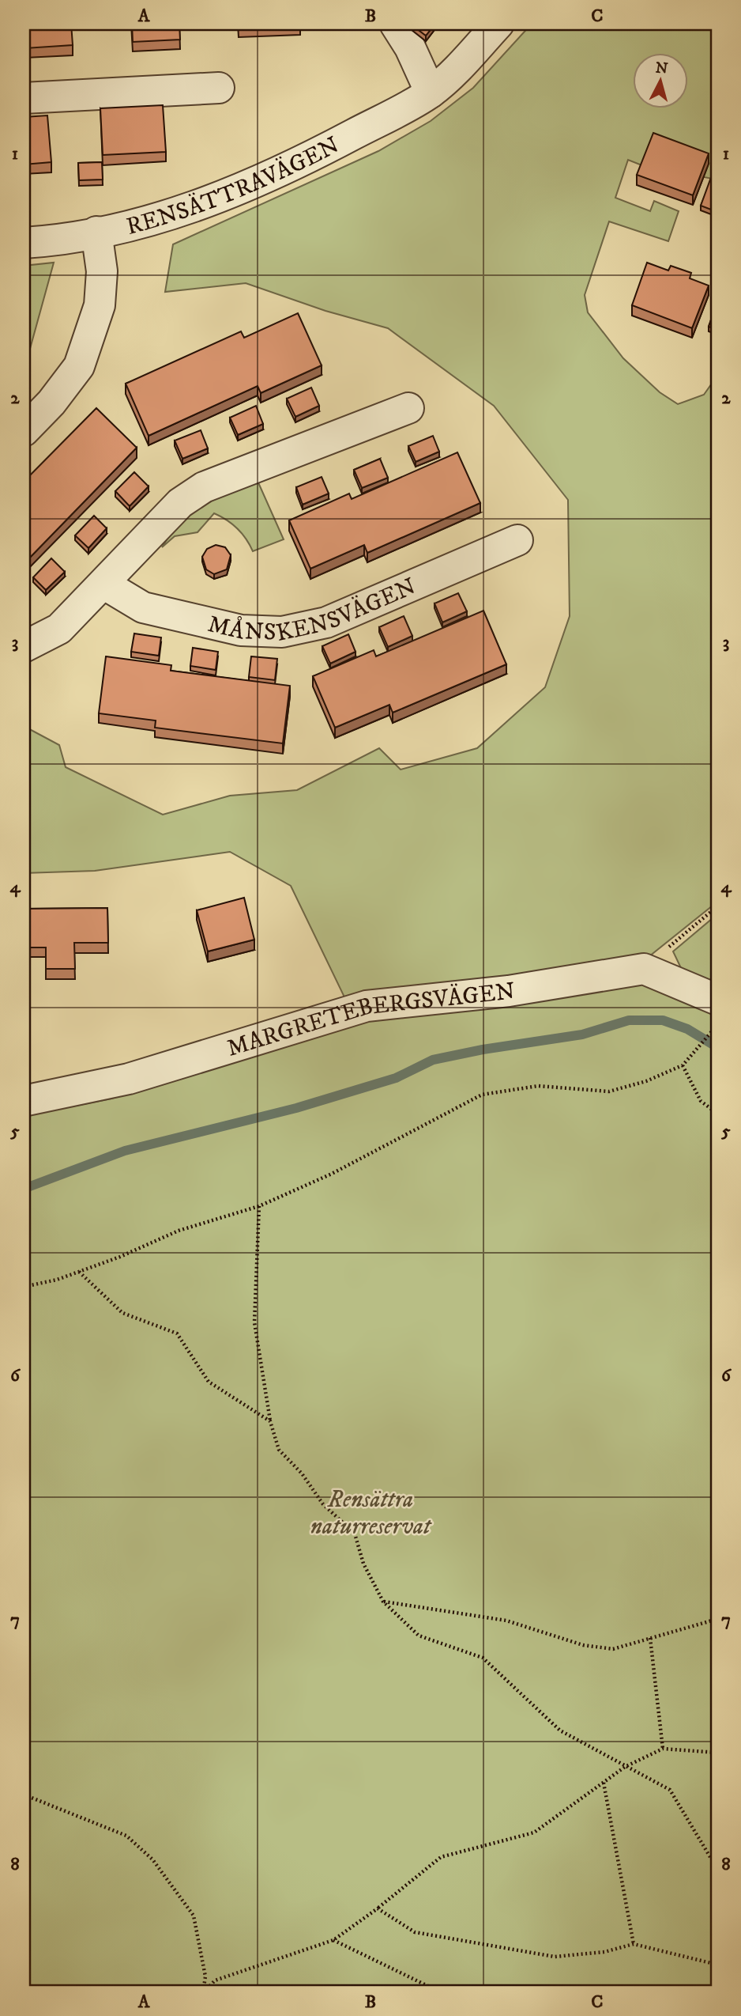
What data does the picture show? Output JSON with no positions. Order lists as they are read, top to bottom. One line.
{"streets":{"street":["RENSÄTTRAVÄGEN","MÅNSKENSVÄGEN","MARGRETEBERGSVÄGEN"]},"parks":["Rensättra naturreservat"],"north":"top","grid":{"columns":["A","B","C"],"rows":["1","2","3","4","5","6","7","8"]}}
